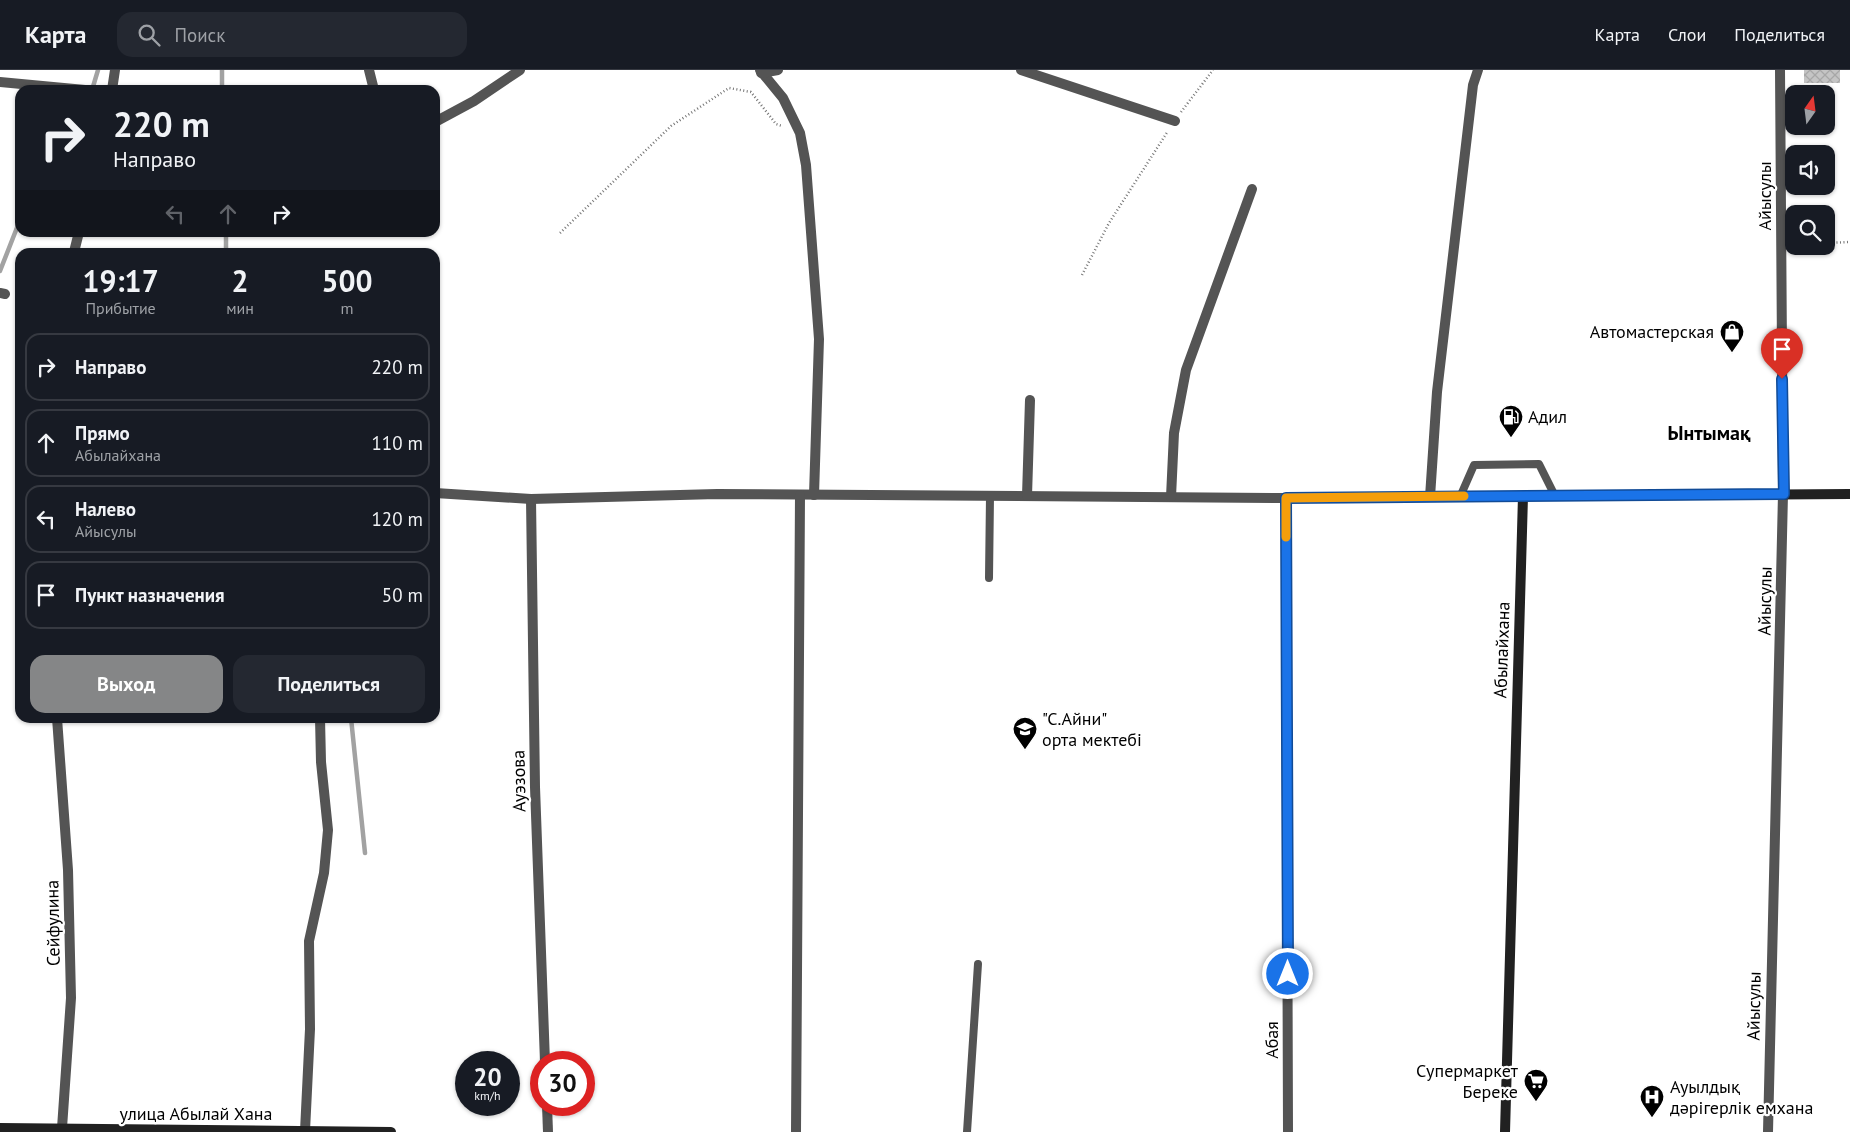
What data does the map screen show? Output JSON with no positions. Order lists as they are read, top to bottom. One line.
{"streets":{"main road":["Абылайхана","улица Абылай Хана"],"street":["Айысулы","Ауэзова","Сейфулина","Абая"]},"crossings":[["Сейфулина","улица Абылай Хана"]],"districts":["Ынтымақ"],"places":{"shop":["Автомастерская"],"fuel station":["Адил"],"school or university":["\"С.Айни\" орта мектебі"],"supermarket":["Супермаркет Береке"],"hospital":["Ауылдық дәрігерлік емхана"]},"north":"top","page":{"header":"Карта","search":"Поиск","nav":["Карта","Слои","Поделиться"],"turn":["220 m","Направо"],"eta":["19:17","Прибытие","2","мин","500","m"],"list":[{"name":"Направо","value":"220 m"},{"name":"Прямо","note":"Абылайхана","value":"110 m"},{"name":"Налево","note":"Айысулы","value":"120 m"},{"name":"Пункт назначения","value":"50 m"}],"buttons":["Выход","Поделиться"],"speed":"20 km/h","limit":"30"}}
